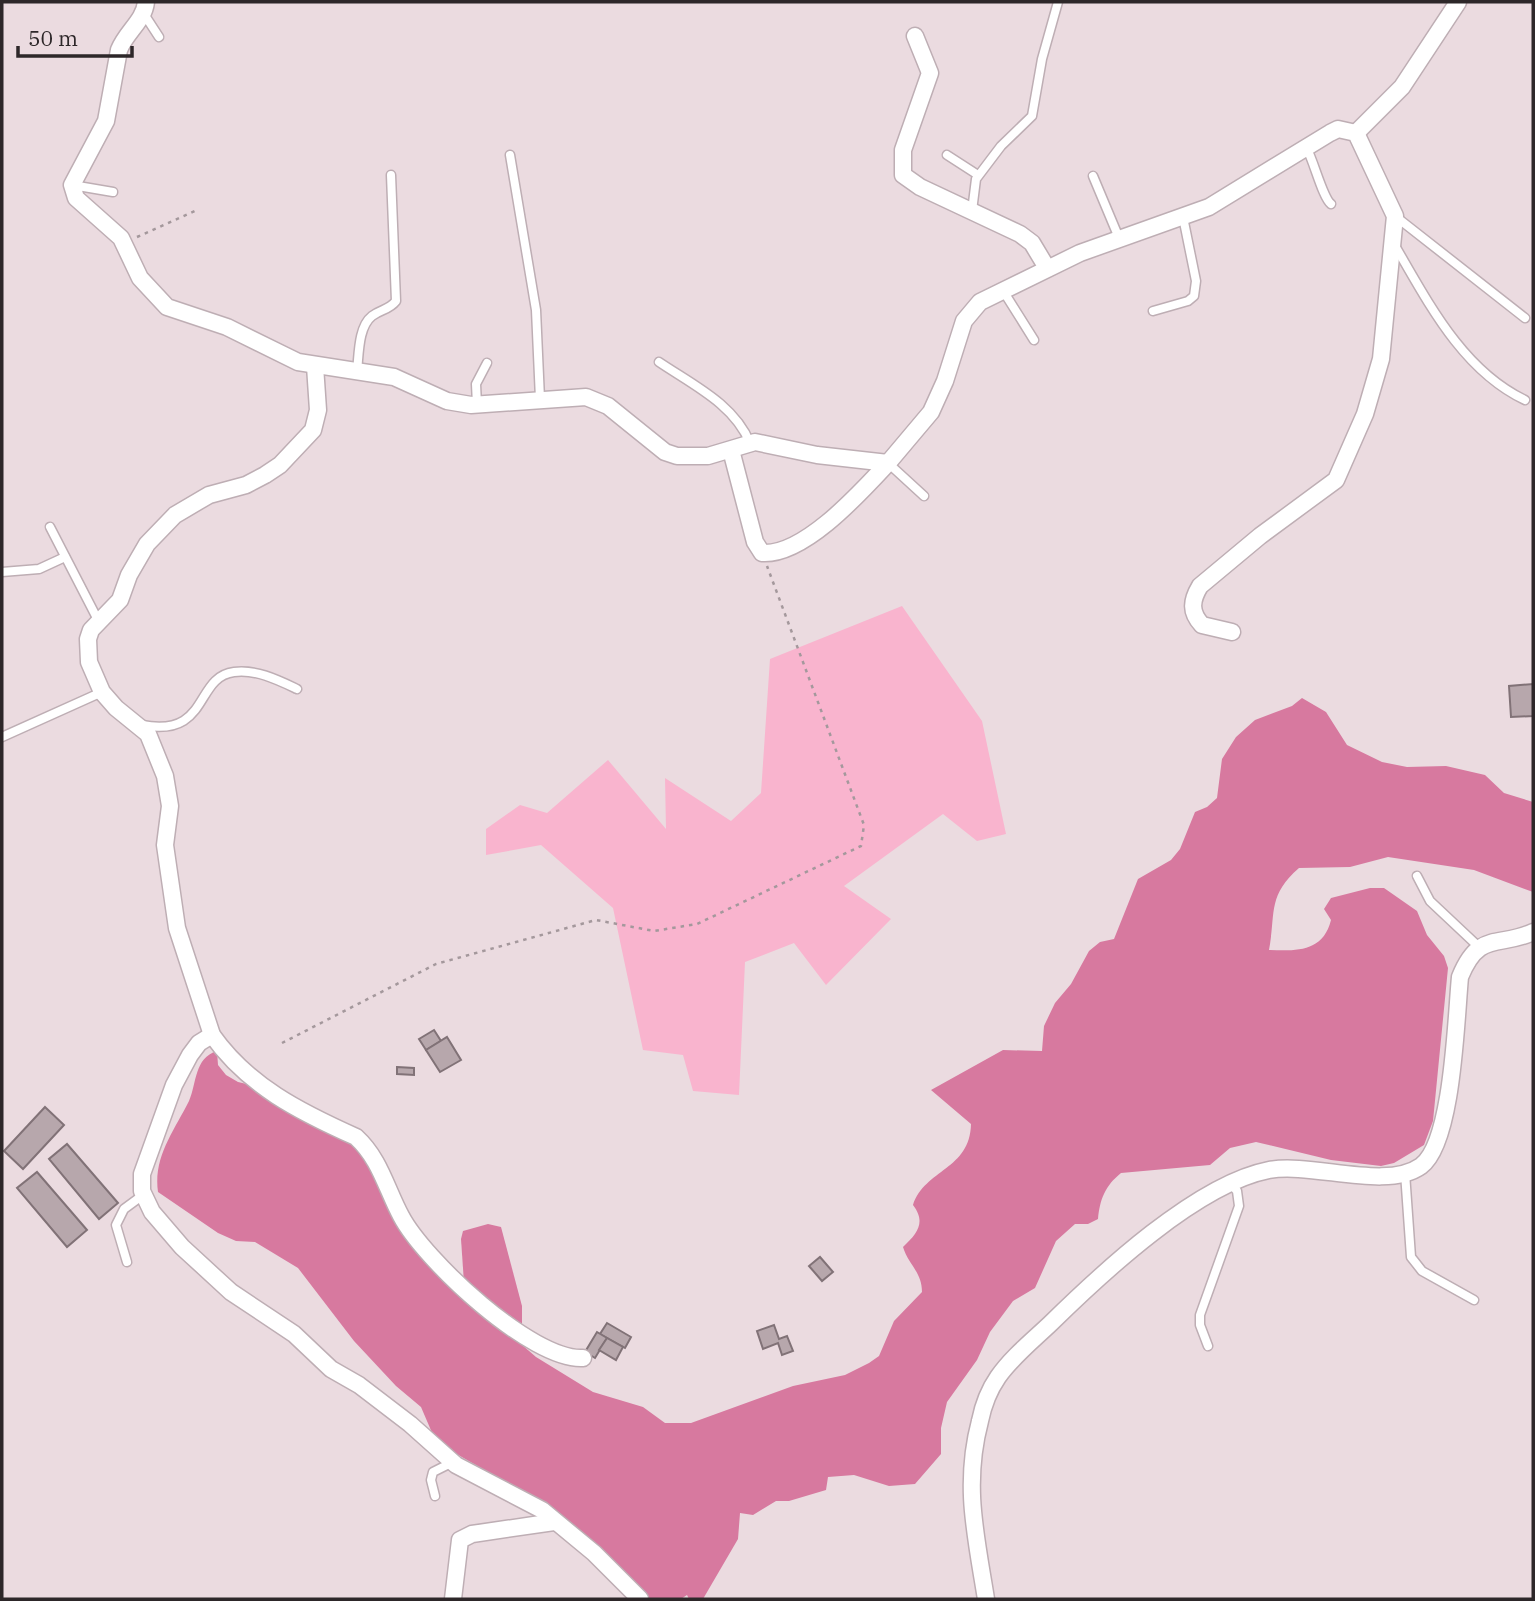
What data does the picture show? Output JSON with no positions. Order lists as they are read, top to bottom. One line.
{"scale_bar":"50 m"}
